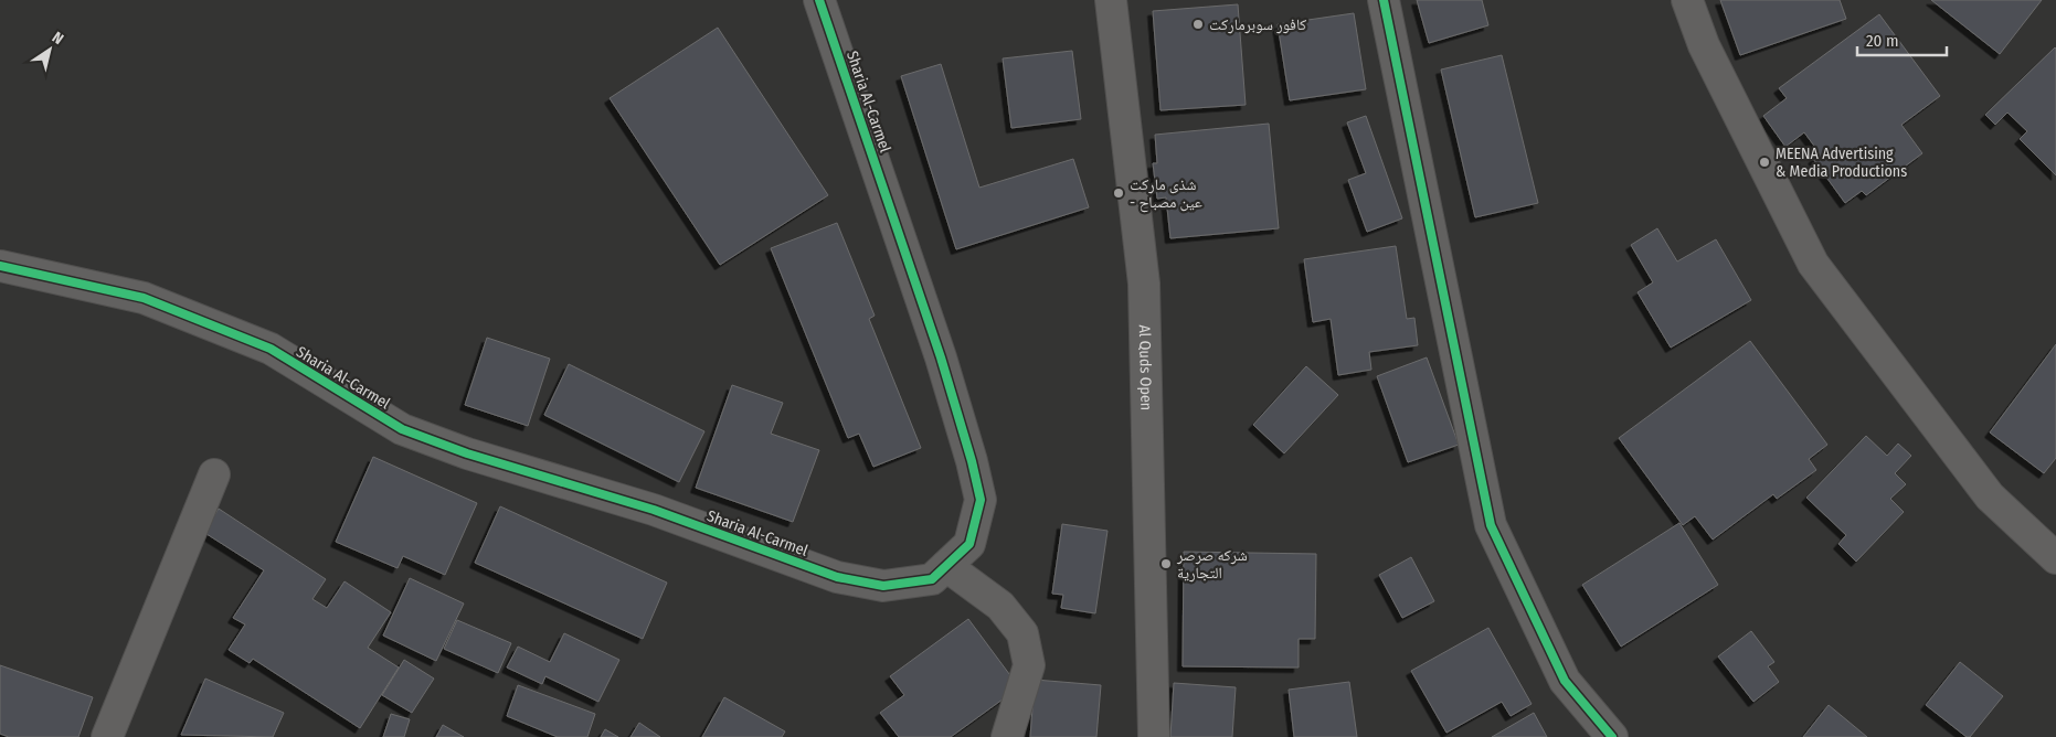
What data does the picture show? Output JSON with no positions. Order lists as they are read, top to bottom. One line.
{"streets":{"street":["Sharia Al-Carmel","Al Quds Open"]},"places":["كافور سوبرماركت","MEENA Advertising & Media Productions","شذى ماركت - عين مصباح","شركه صرصر التجارية"],"scale_bar":"20 m","north":"top right"}
